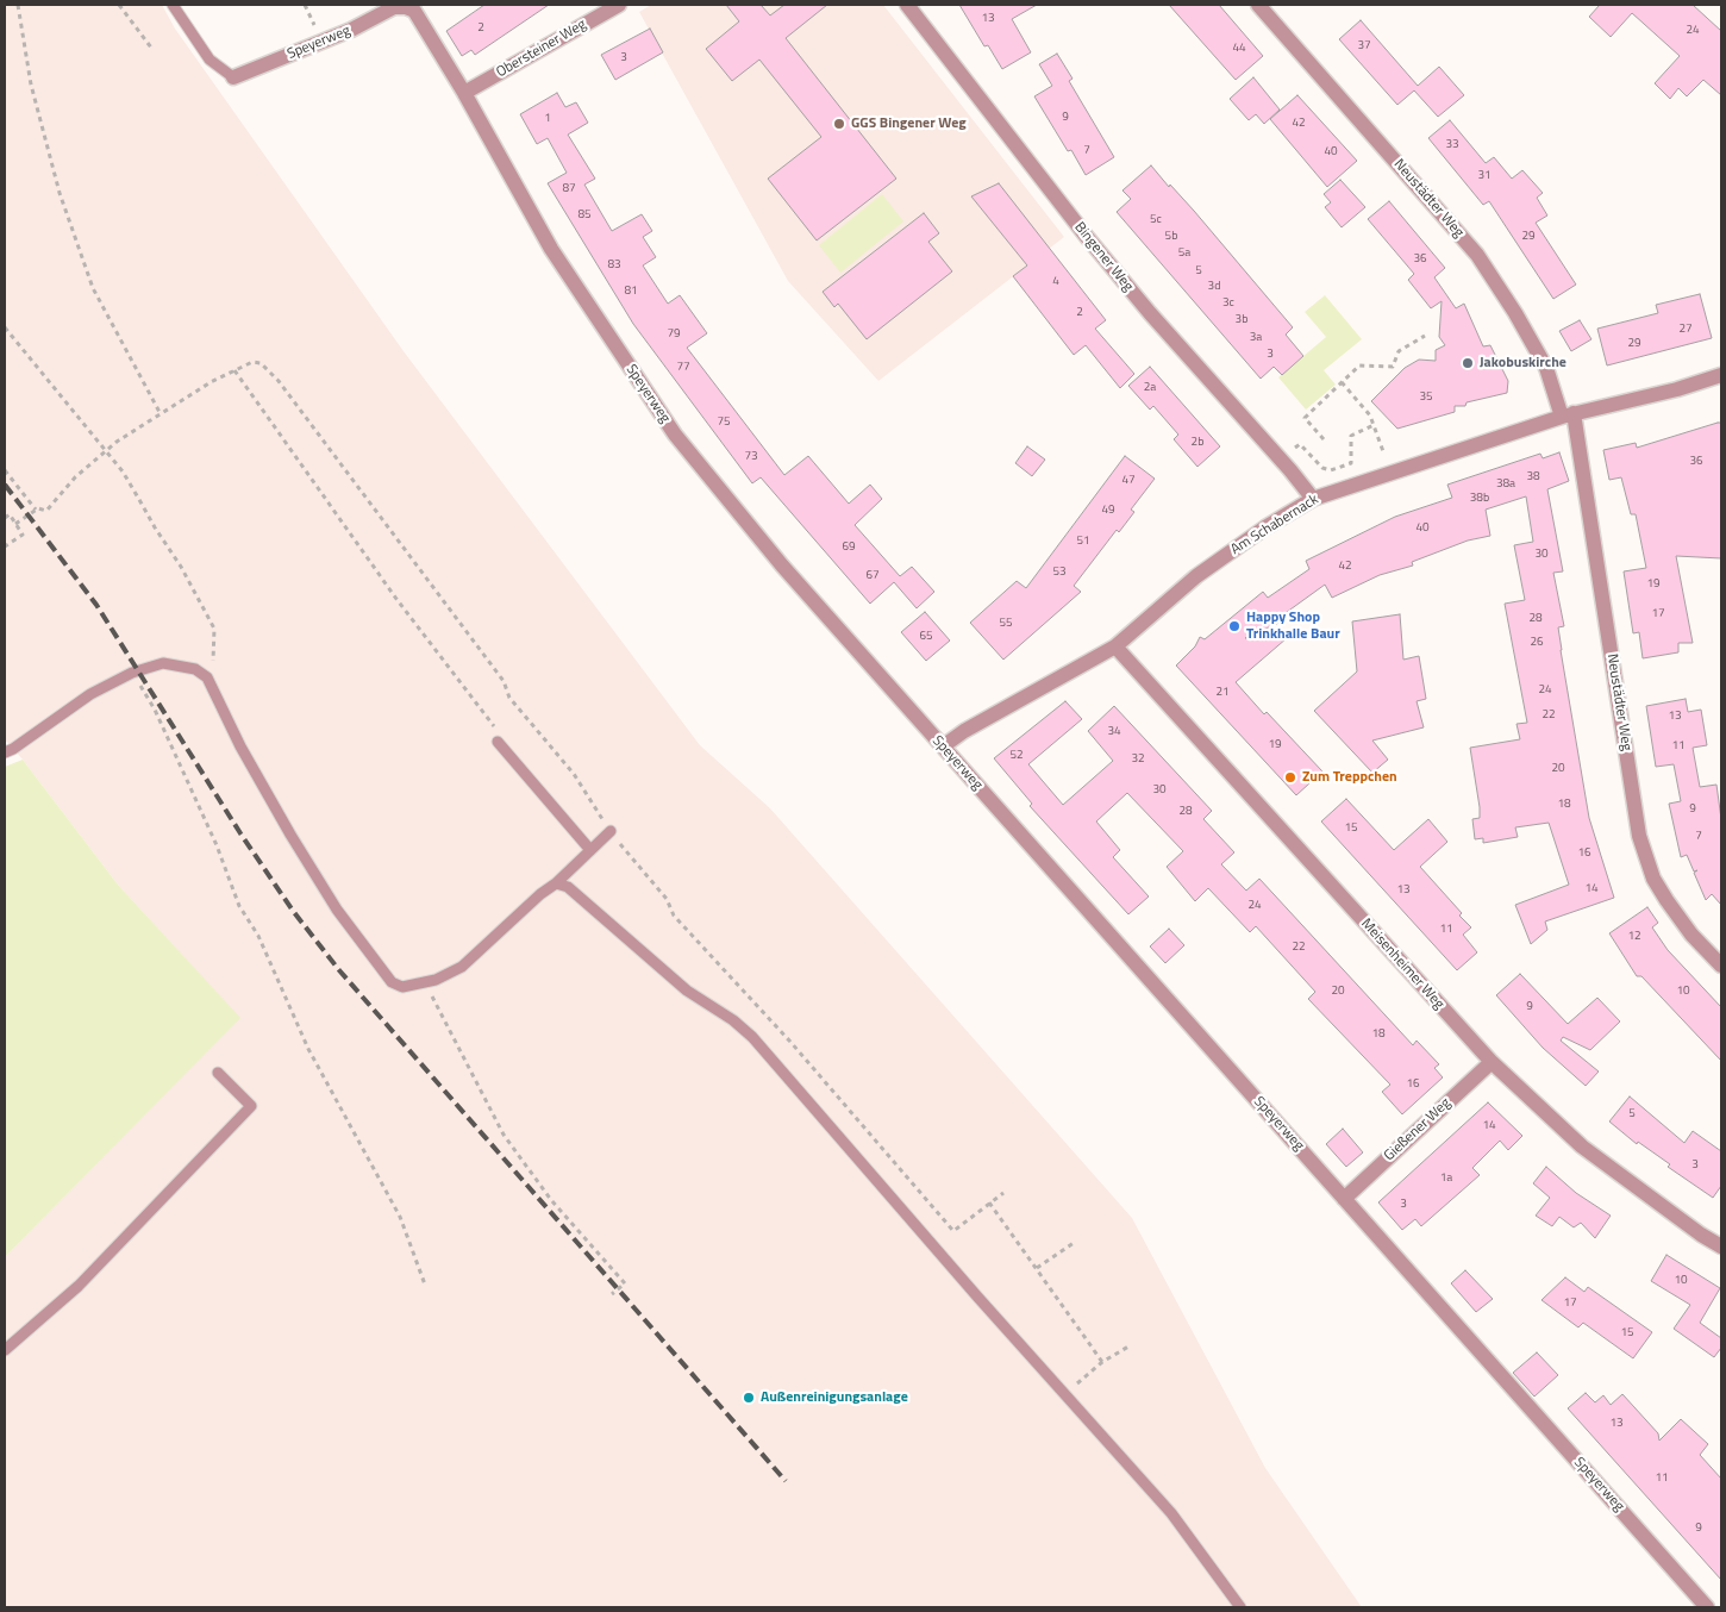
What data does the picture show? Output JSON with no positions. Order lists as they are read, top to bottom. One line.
{"streets":{"street":["Speyerweg","Obersteiner Weg","Neustädter Weg","Bingener Weg","Am Schabernack","Meisenheimer Weg","Gießener Weg"]},"crossings":[["Speyerweg","Obersteiner Weg"],["Speyerweg","Am Schabernack"],["Speyerweg","Gießener Weg"],["Neustädter Weg","Am Schabernack"],["Bingener Weg","Am Schabernack"],["Am Schabernack","Meisenheimer Weg"],["Meisenheimer Weg","Gießener Weg"]],"places":["GGS Bingener Weg","Jakobuskirche","Happy Shop Trinkhalle Baur","Zum Treppchen","Außenreinigungsanlage"],"house_numbers":["13","2","24","37","44","3","9","1","42","33","7","40","31","87","85","5c","5b","29","5a","36","83","5","4","3d","81","3c","2","3b","27","79","3a","29","3","77","2a","35","75","2b","73","36","38","47","38a","38b","49","40","51","69","30","42","53","67","19","17","28","55","65","26","24","21","22","13","34","19","11","52","32","20","30","18","9","28","15","7","16","14","13","24","11","12","22","20","10","9","18","16","5","14","3","1a","3","10","17","15","13","11","9"]}
